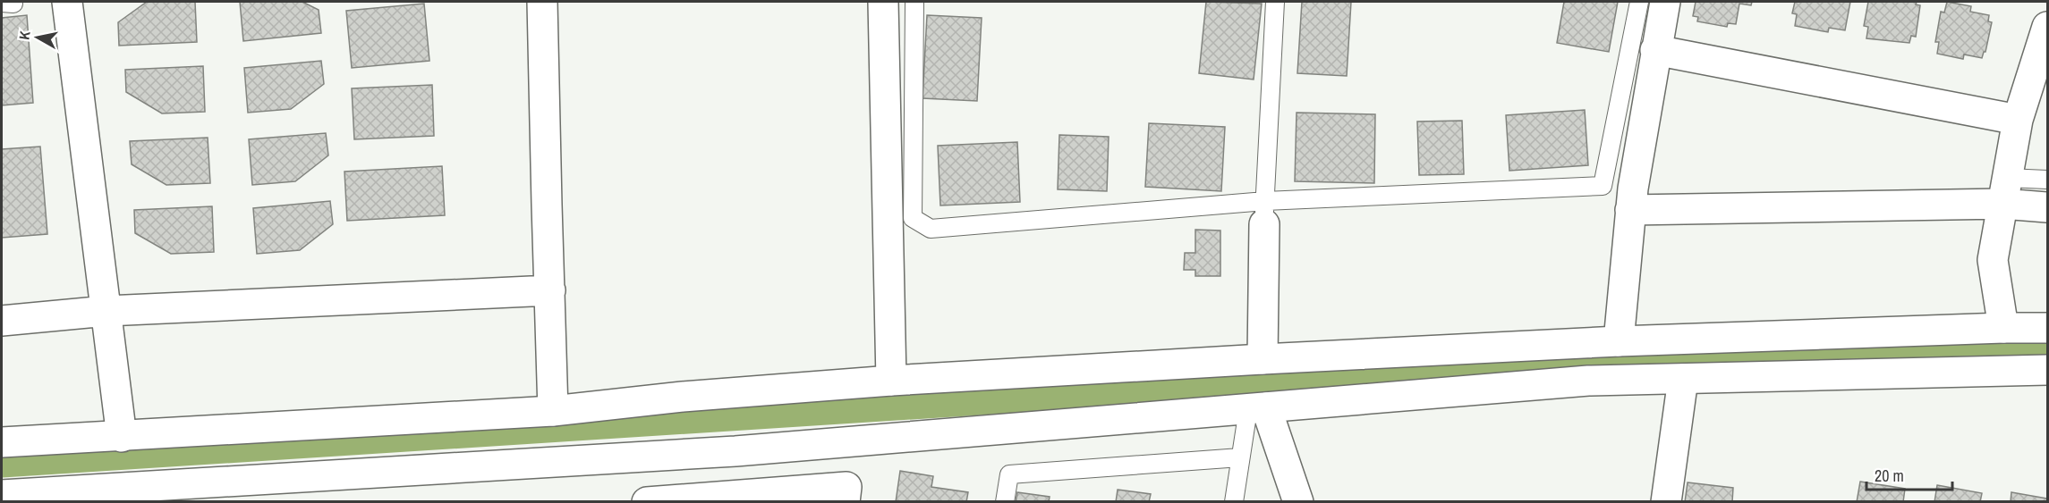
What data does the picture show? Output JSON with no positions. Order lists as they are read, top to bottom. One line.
{"scale_bar":"20 m","north":"left"}
